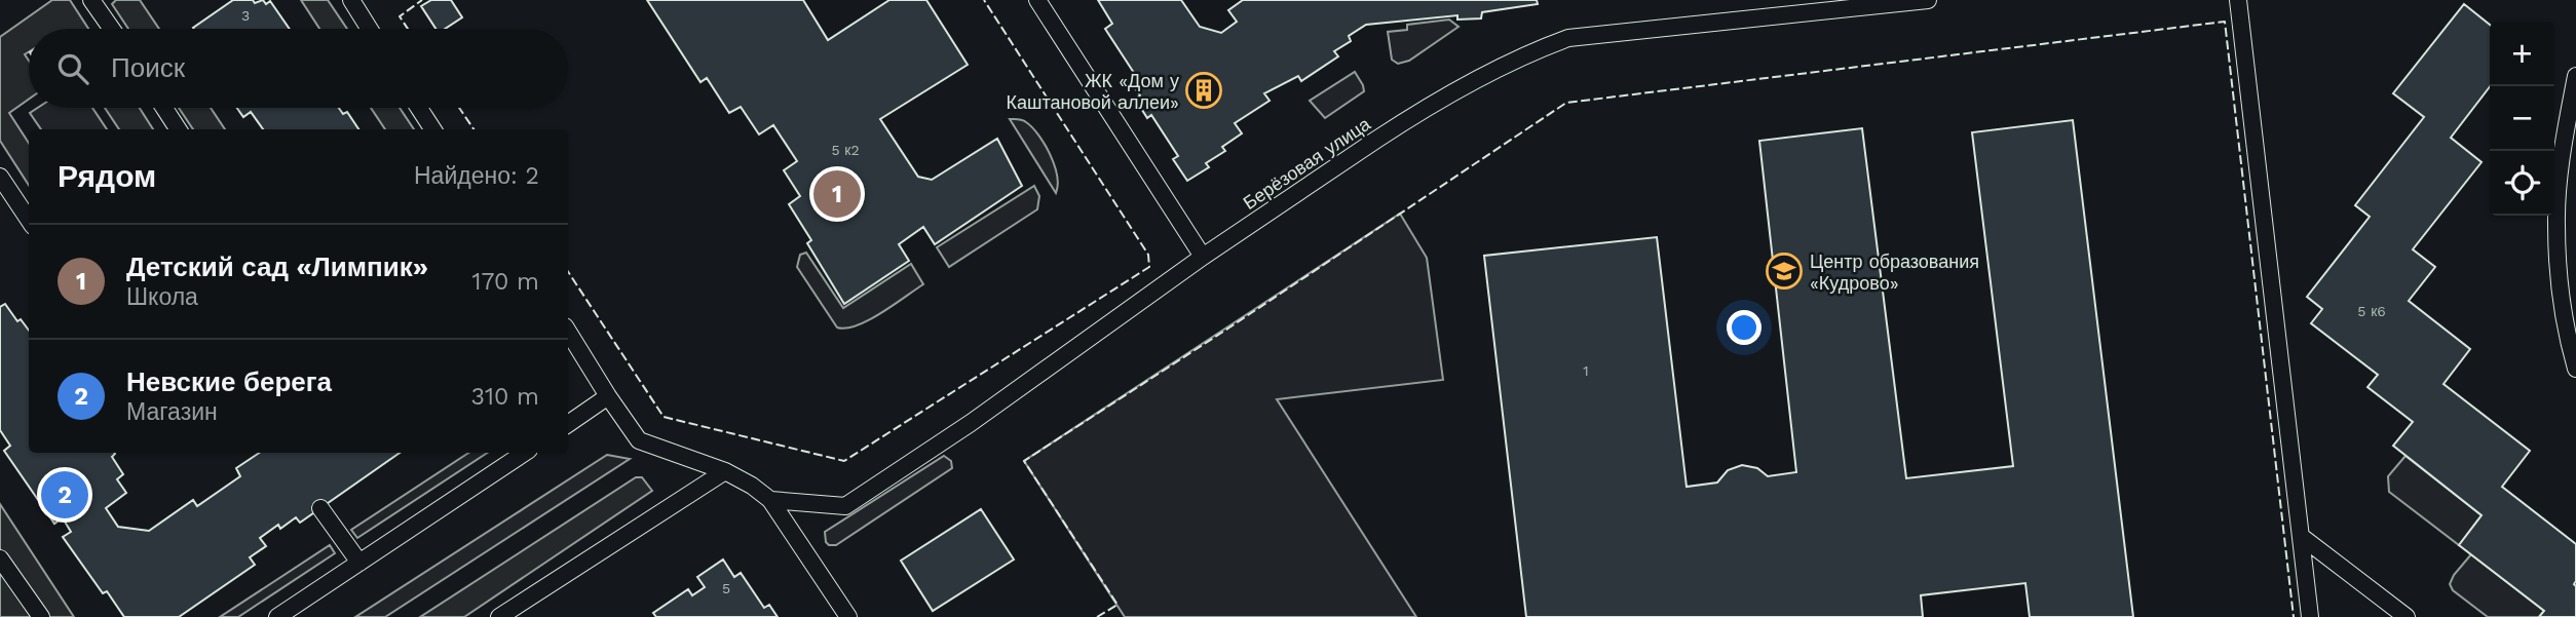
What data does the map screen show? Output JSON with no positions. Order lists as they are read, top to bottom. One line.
{"streets":{"lane":["Берёзовая улица"]},"places":{"building":["ЖК «Дом у Каштановой аллеи»"],"school or university":["Центр образования «Кудрово»"]},"house_numbers":["3","5 к2","5 к6","1","5"],"page":{"map_buttons":["+","−"],"search":"Поиск","heading":["Рядом","Найдено: 2"],"pins":["1","2"],"list":[{"mark":"1","name":"Детский сад «Лимпик»","note":"Школа","value":"170 m"},{"mark":"2","name":"Невские берега","note":"Магазин","value":"310 m"}]}}
